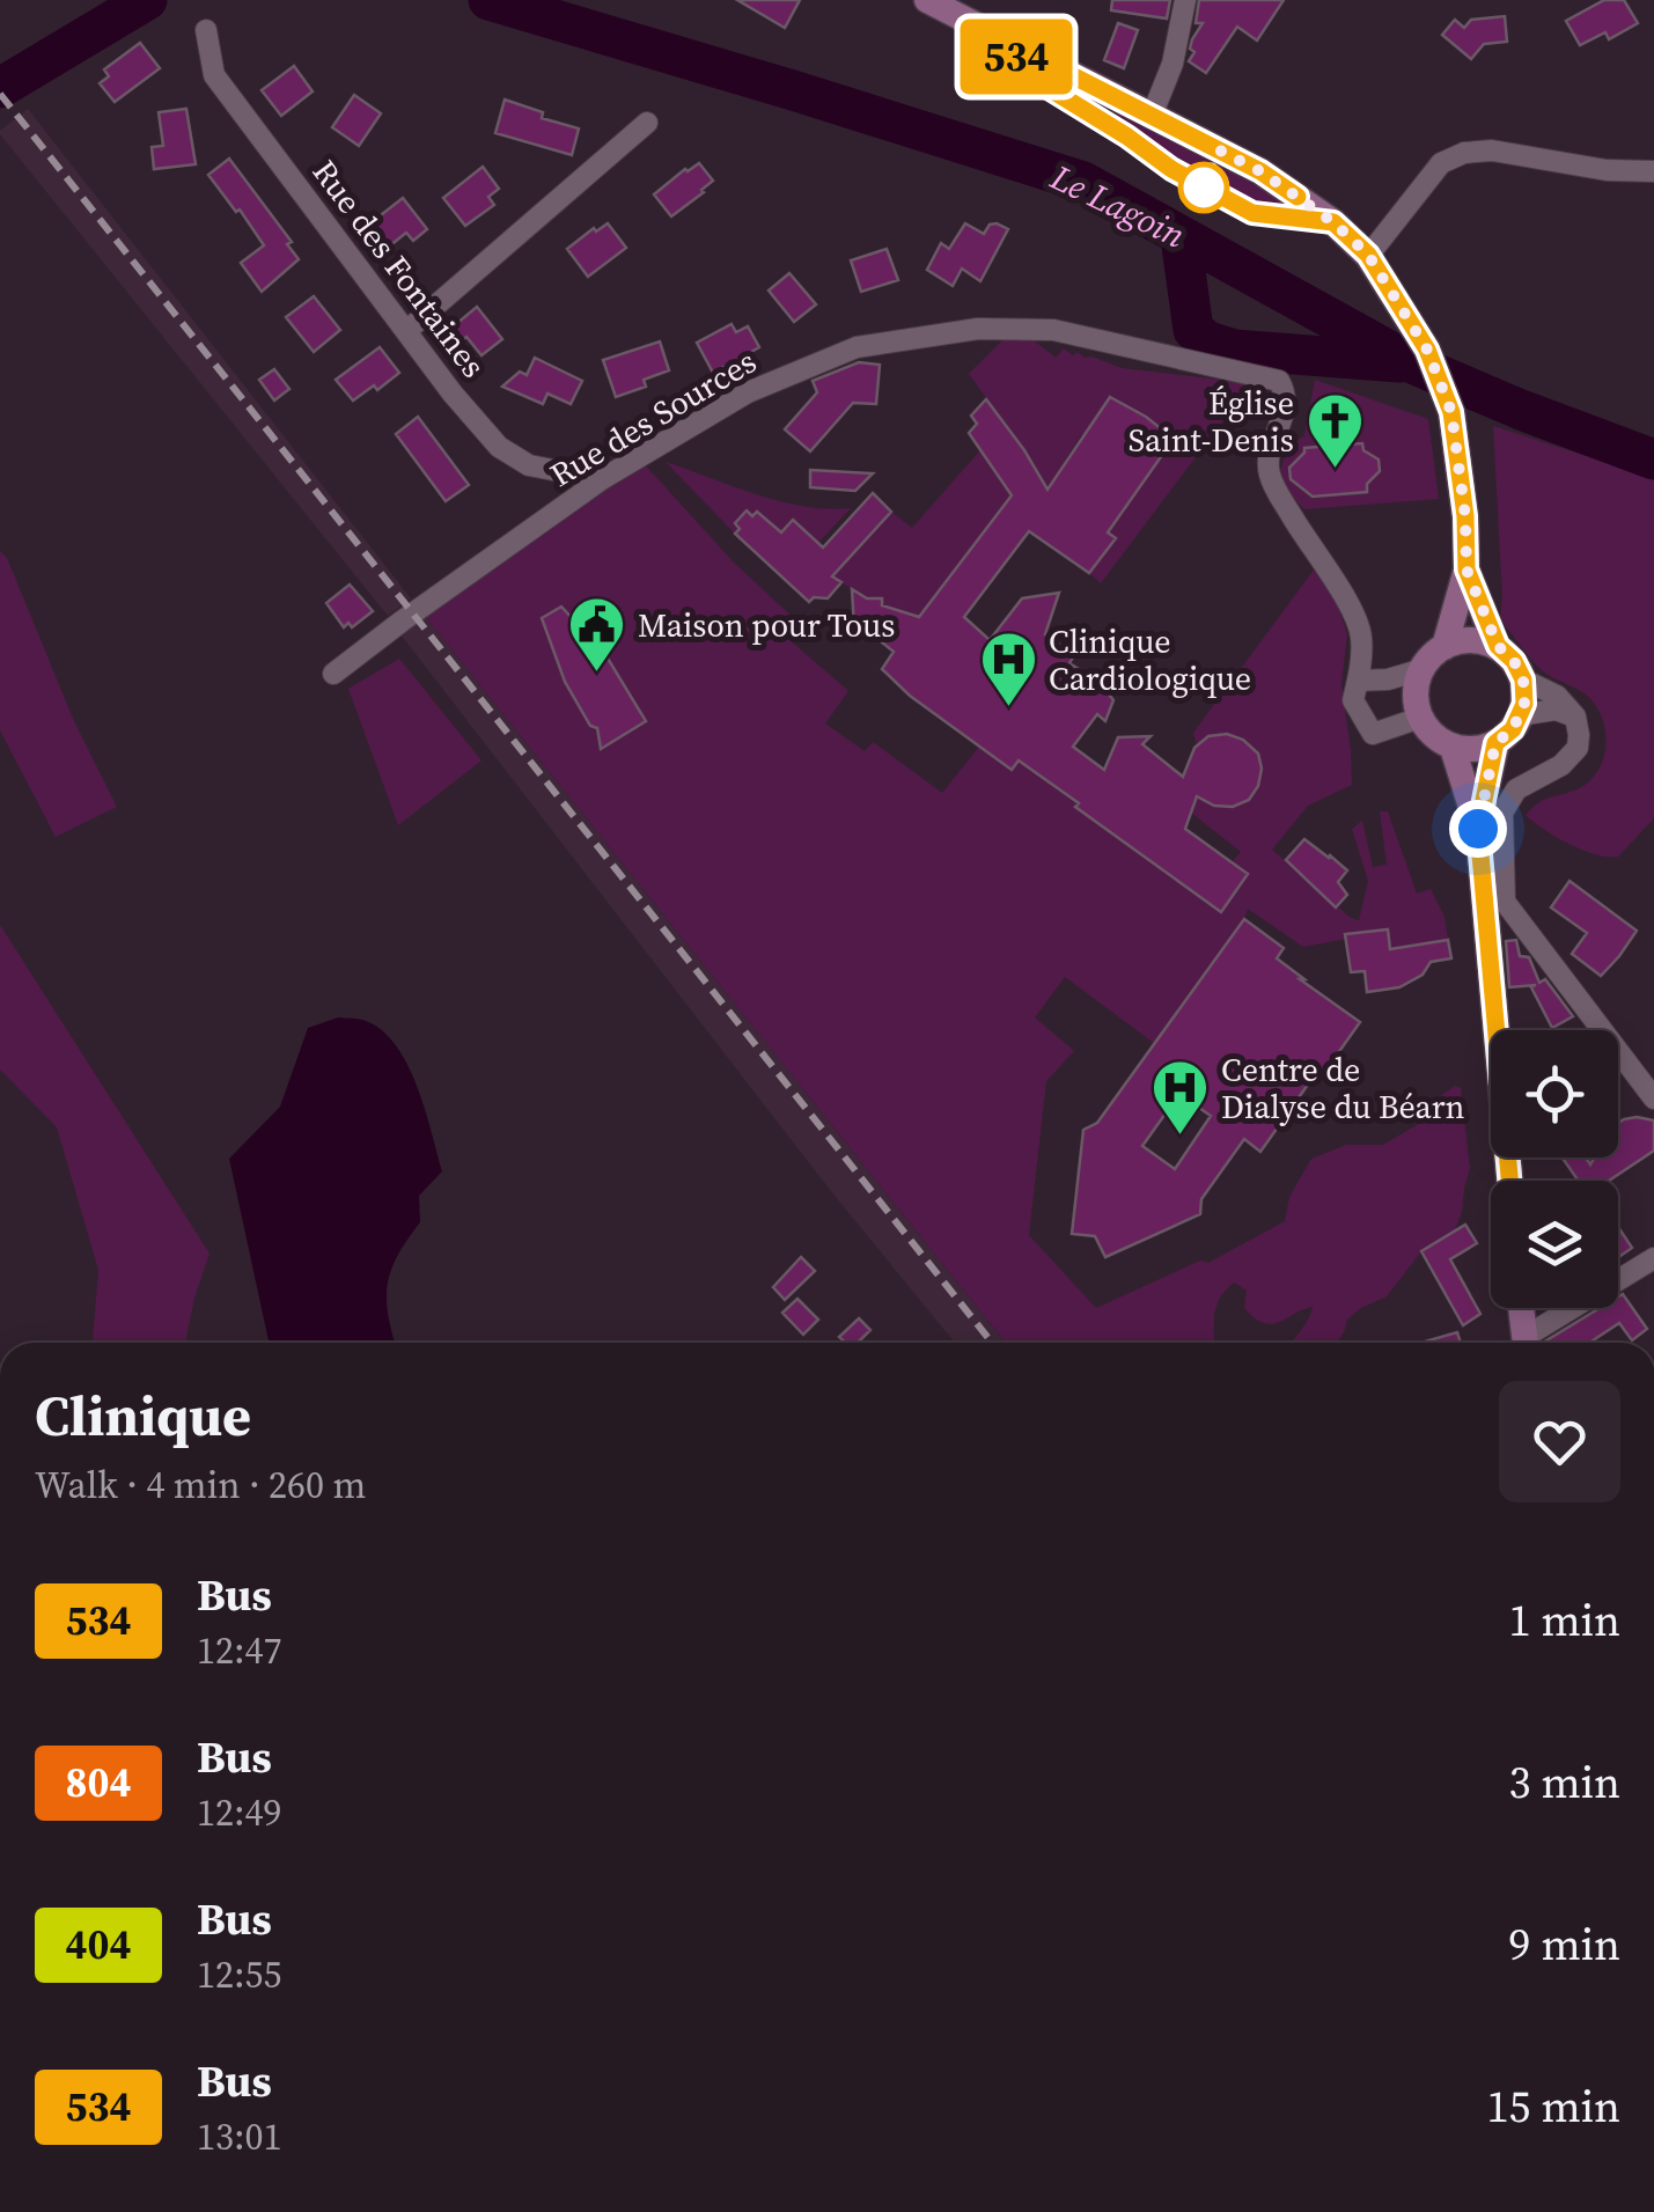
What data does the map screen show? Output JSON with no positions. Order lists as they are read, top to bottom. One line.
{"streets":{"street":["Rue des Fontaines","Rue des Sources"]},"crossings":[["Rue des Fontaines","Rue des Sources"]],"water":["Le Lagoin"],"places":{"church":["Église Saint-Denis"],"public building":["Maison pour Tous"],"hospital":["Clinique Cardiologique","Centre de Dialyse du Béarn"]},"lines":["bus line 534"],"page":{"on_map":"534","heading":["Clinique","Walk · 4 min · 260 m"],"list":[{"mark":"534","name":"Bus","note":"12:47","value":"1 min"},{"mark":"804","name":"Bus","note":"12:49","value":"3 min"},{"mark":"404","name":"Bus","note":"12:55","value":"9 min"},{"mark":"534","name":"Bus","note":"13:01","value":"15 min"}]}}
